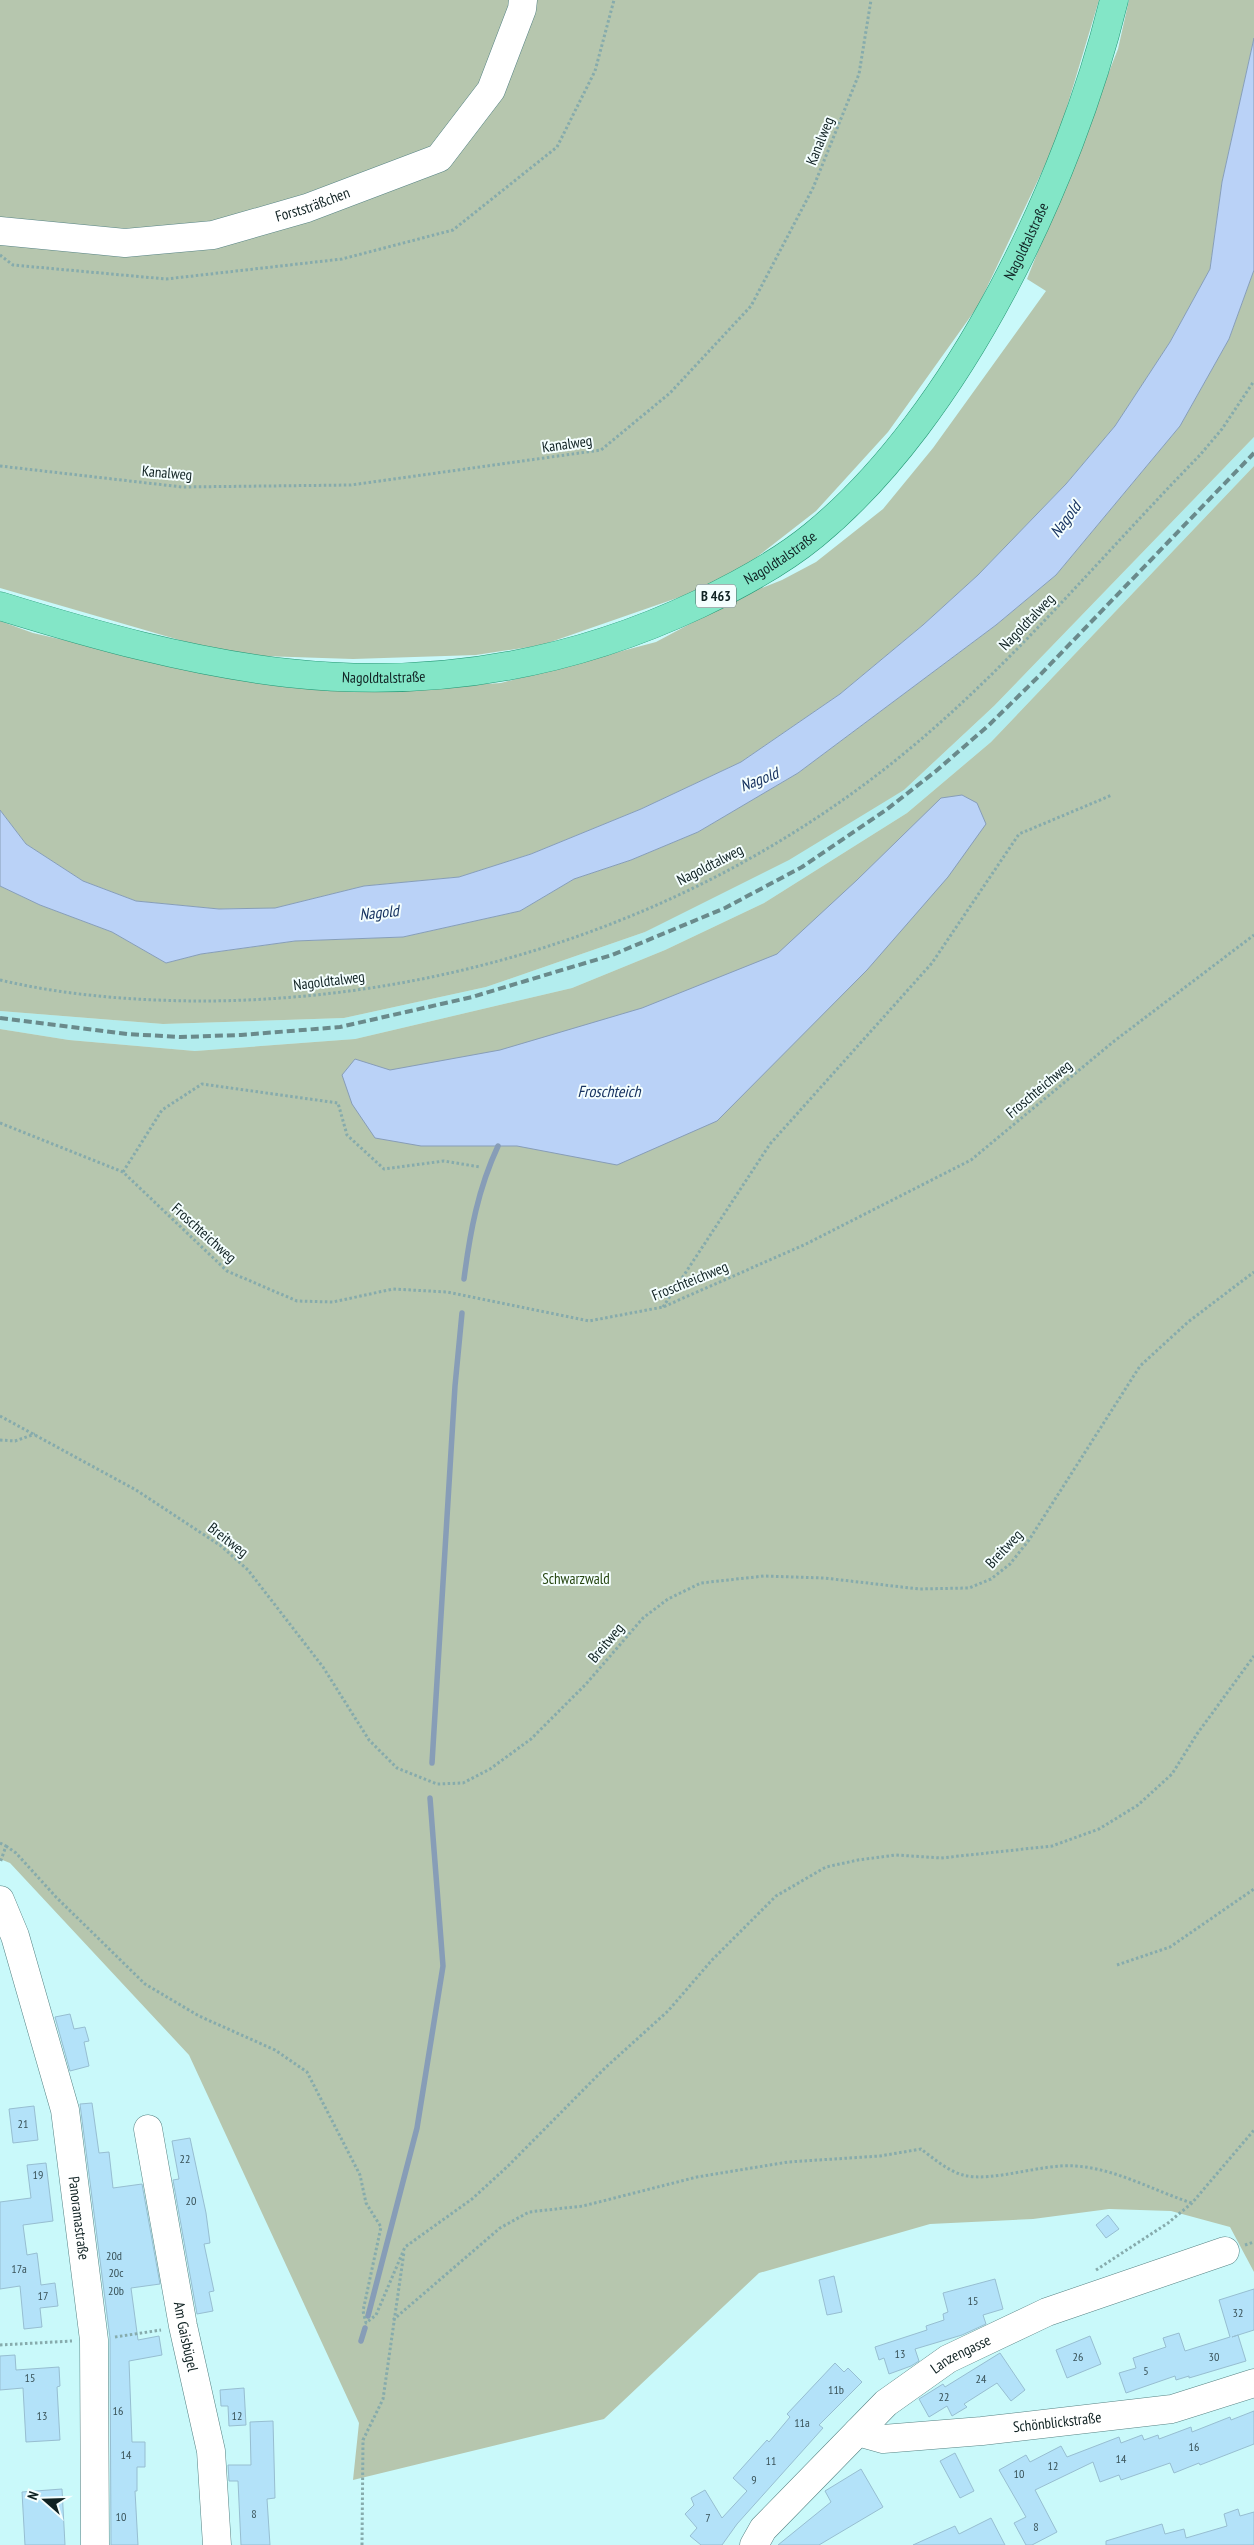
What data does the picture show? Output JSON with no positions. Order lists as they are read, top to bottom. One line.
{"streets":{"main road":["Nagoldtalstraße","B 463"],"street":["Forststräßchen","Panoramastraße","Am Gaisbügel","Lanzengasse","Schönblickstraße"],"path":["Kanalweg","Nagoldtalweg","Froschteichweg","Breitweg"]},"crossings":[["Lanzengasse","Schönblickstraße"]],"water":["Nagold","Froschteich"],"parks":["Schwarzwald"],"house_numbers":["21","22","19","20","20d","17a","20c","20b","17","15","32","13","26","30","5","15","24","11b","22","16","13","12","11a","16","14","14","11","12","10","9","8","10","7","8"],"north":"left"}
